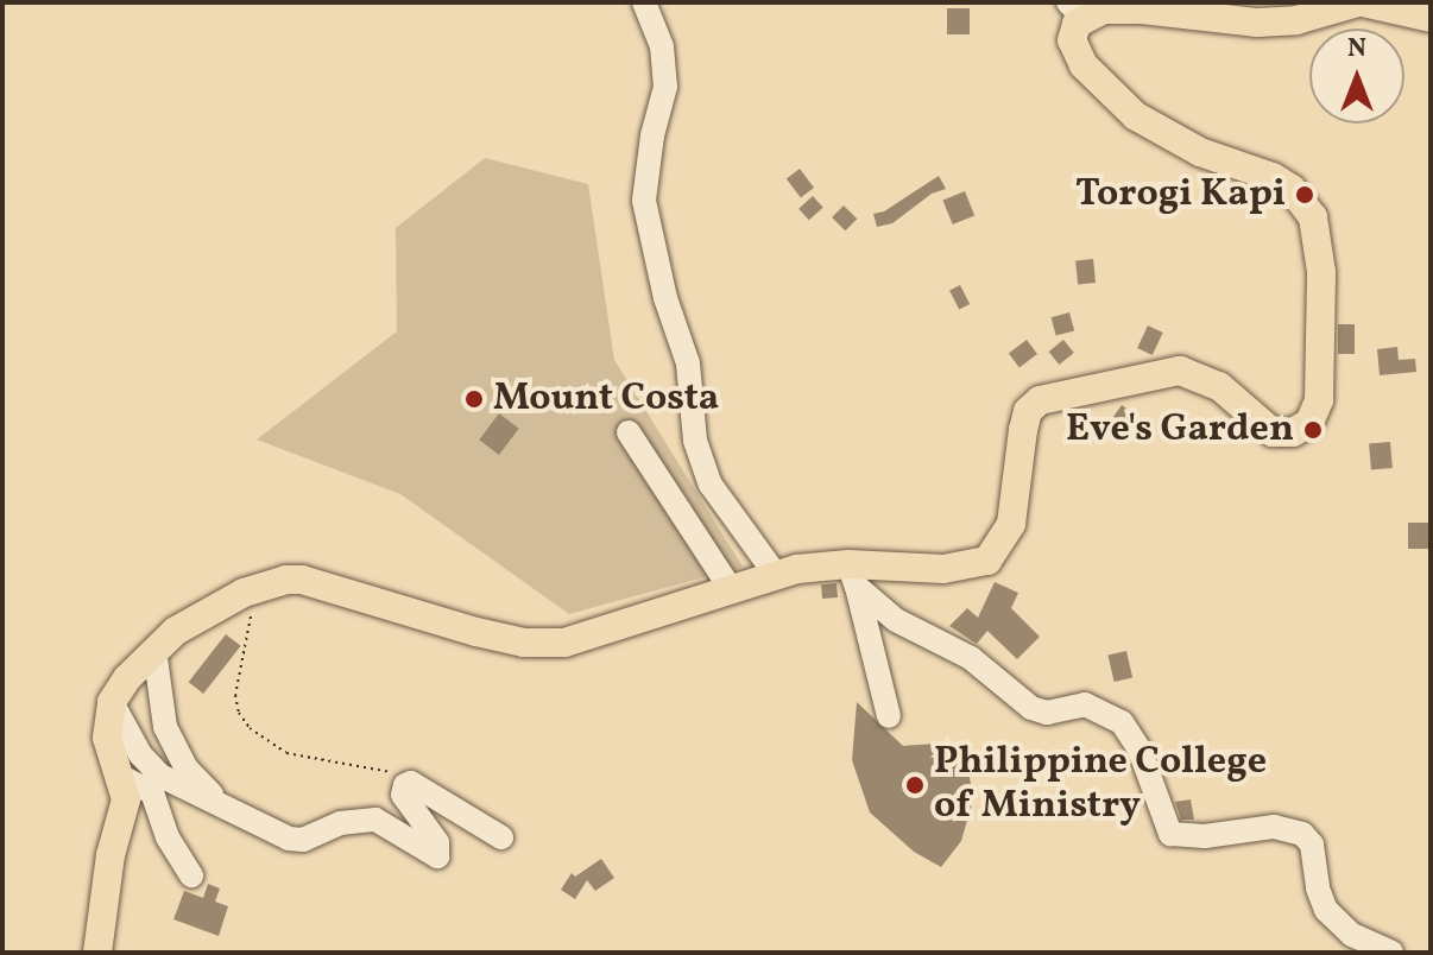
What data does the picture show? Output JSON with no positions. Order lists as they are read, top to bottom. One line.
{"places":["Torogi Kapi","Mount Costa","Eve's Garden","Philippine College of Ministry"],"north":"top"}
